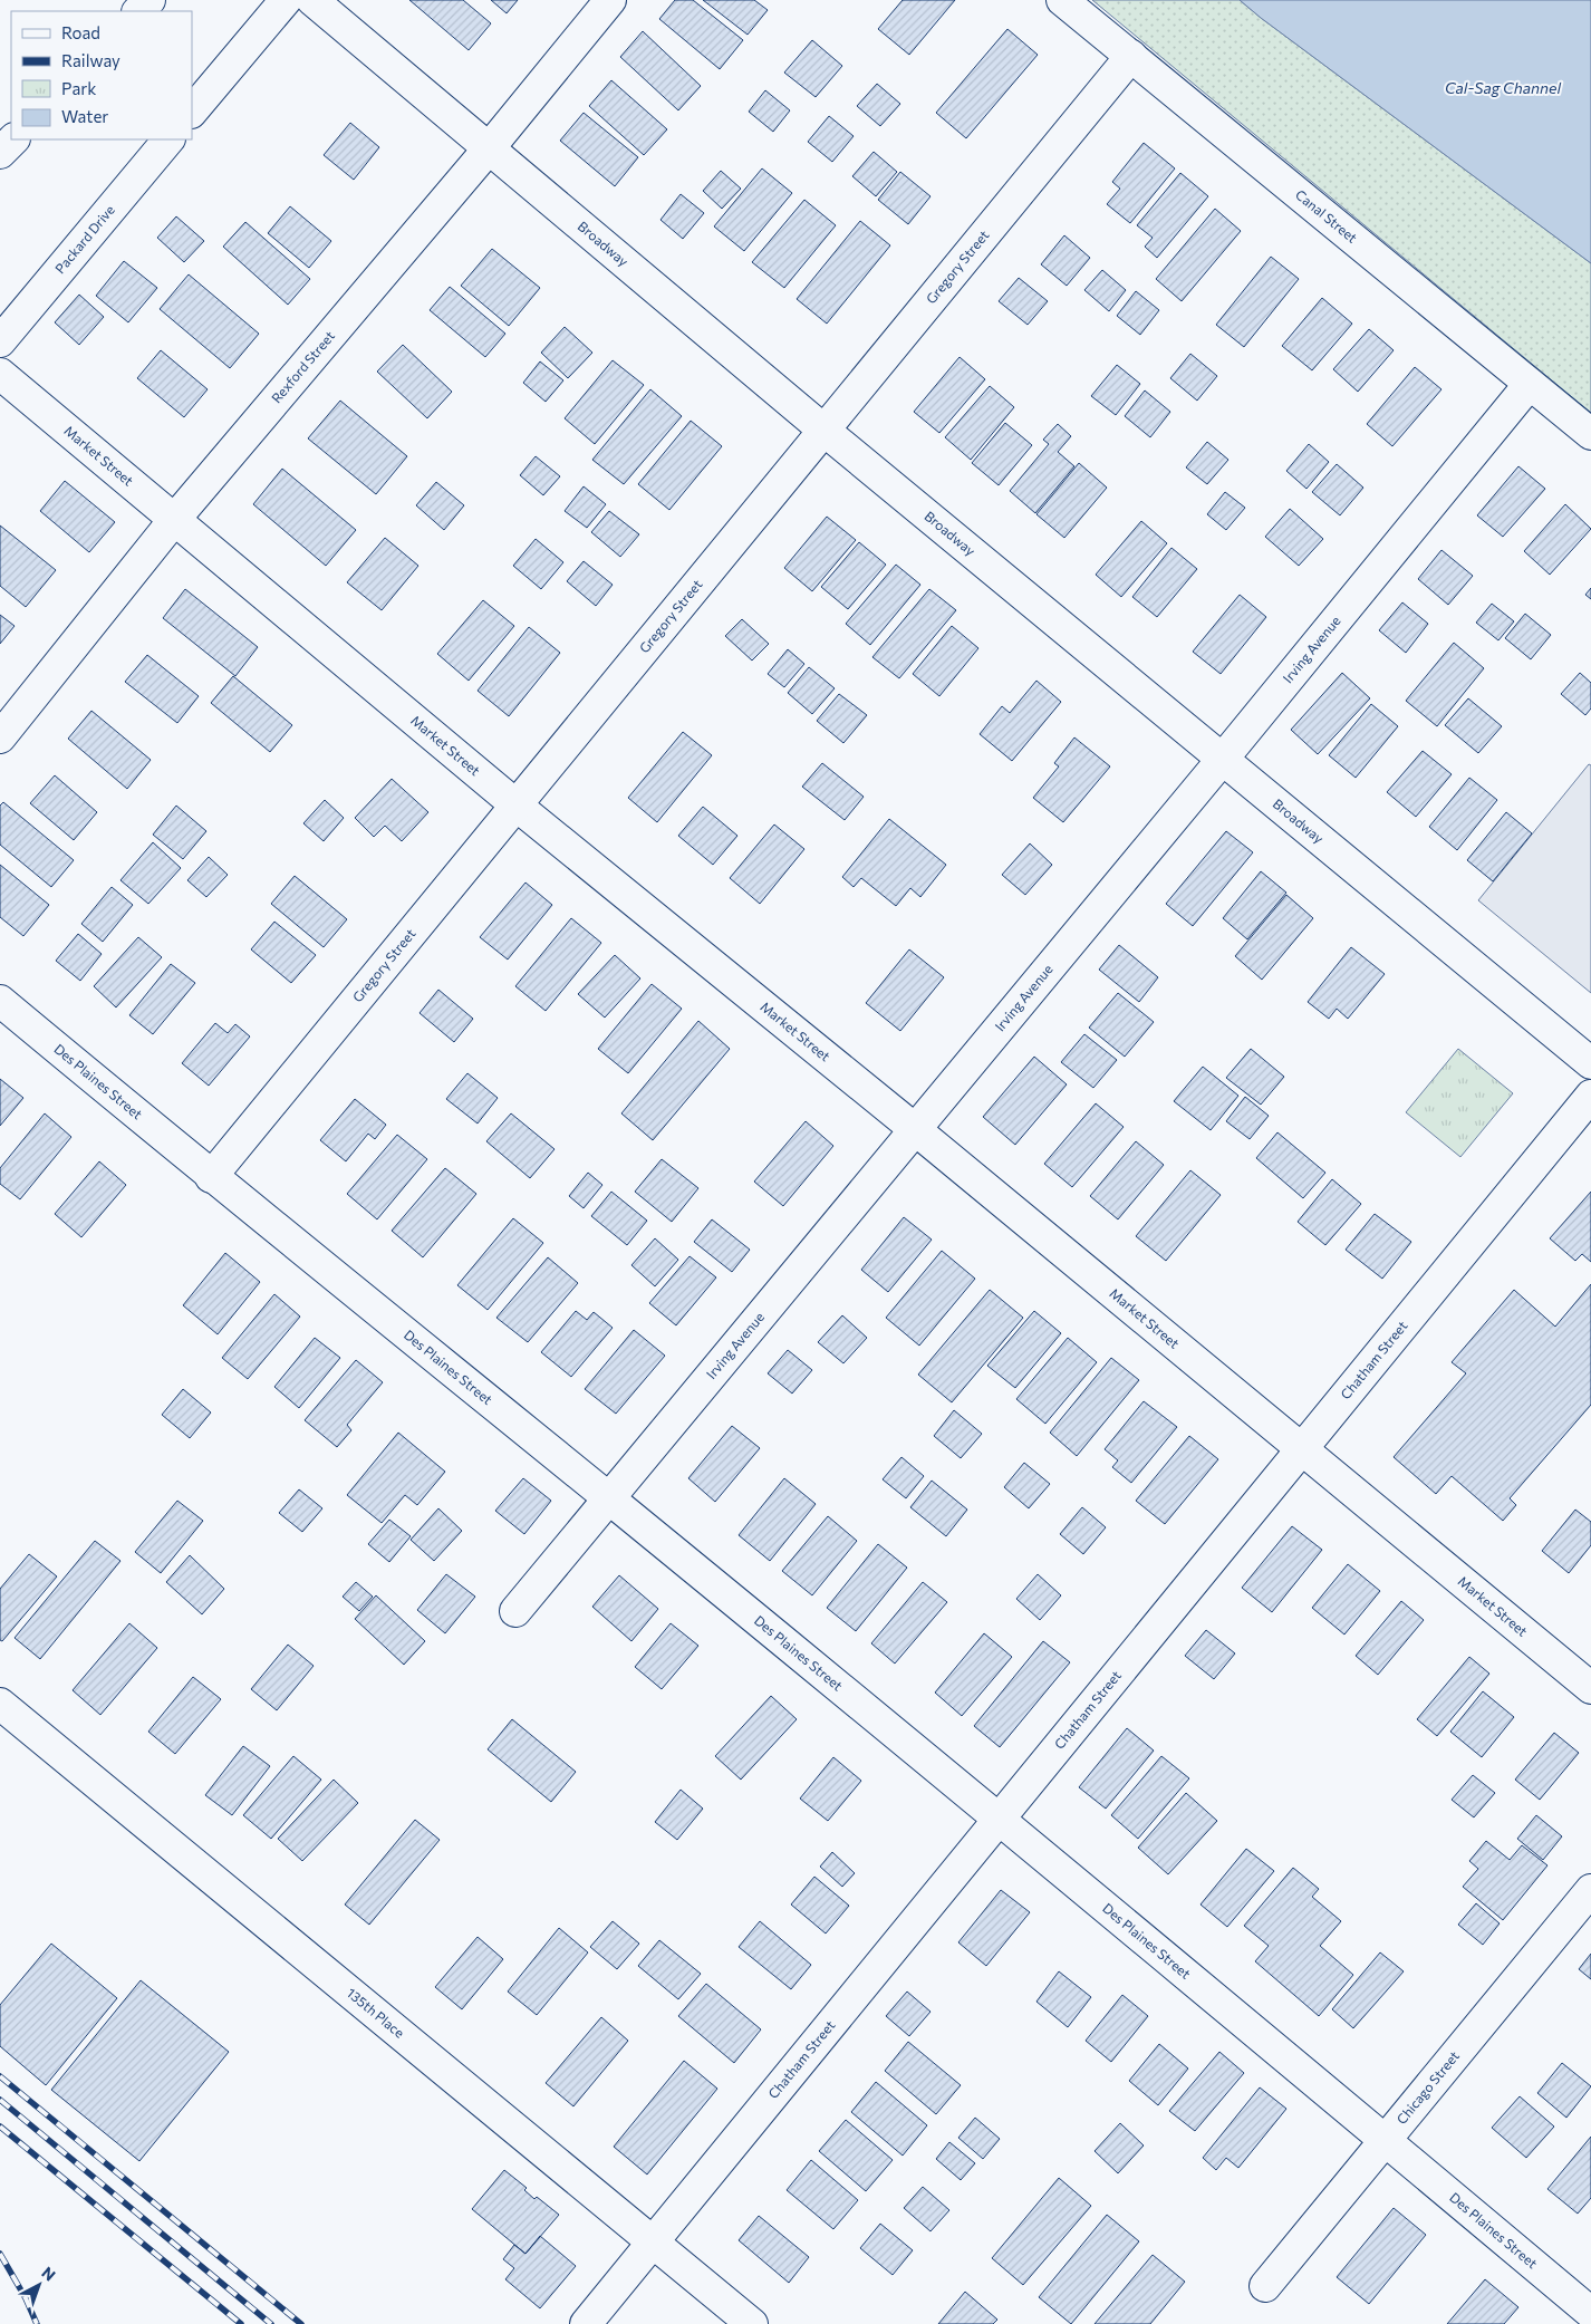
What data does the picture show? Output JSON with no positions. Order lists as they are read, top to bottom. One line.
{"streets":{"street":["Canal Street","Packard Drive","Broadway","Gregory Street","Rexford Street","Market Street","Irving Avenue","Des Plaines Street","Chatham Street","135th Place","Chicago Street"]},"crossings":[["Canal Street","Gregory Street"],["Canal Street","Irving Avenue"],["Broadway","Gregory Street"],["Broadway","Rexford Street"],["Broadway","Irving Avenue"],["Gregory Street","Market Street"],["Gregory Street","Des Plaines Street"],["Rexford Street","Market Street"],["Market Street","Irving Avenue"],["Market Street","Chatham Street"],["Irving Avenue","Des Plaines Street"],["Des Plaines Street","Chatham Street"],["Des Plaines Street","Chicago Street"],["Chatham Street","135th Place"]],"water":["Cal-Sag Channel"],"legend":["Road","Railway","Park","Water"],"north":"top right"}
